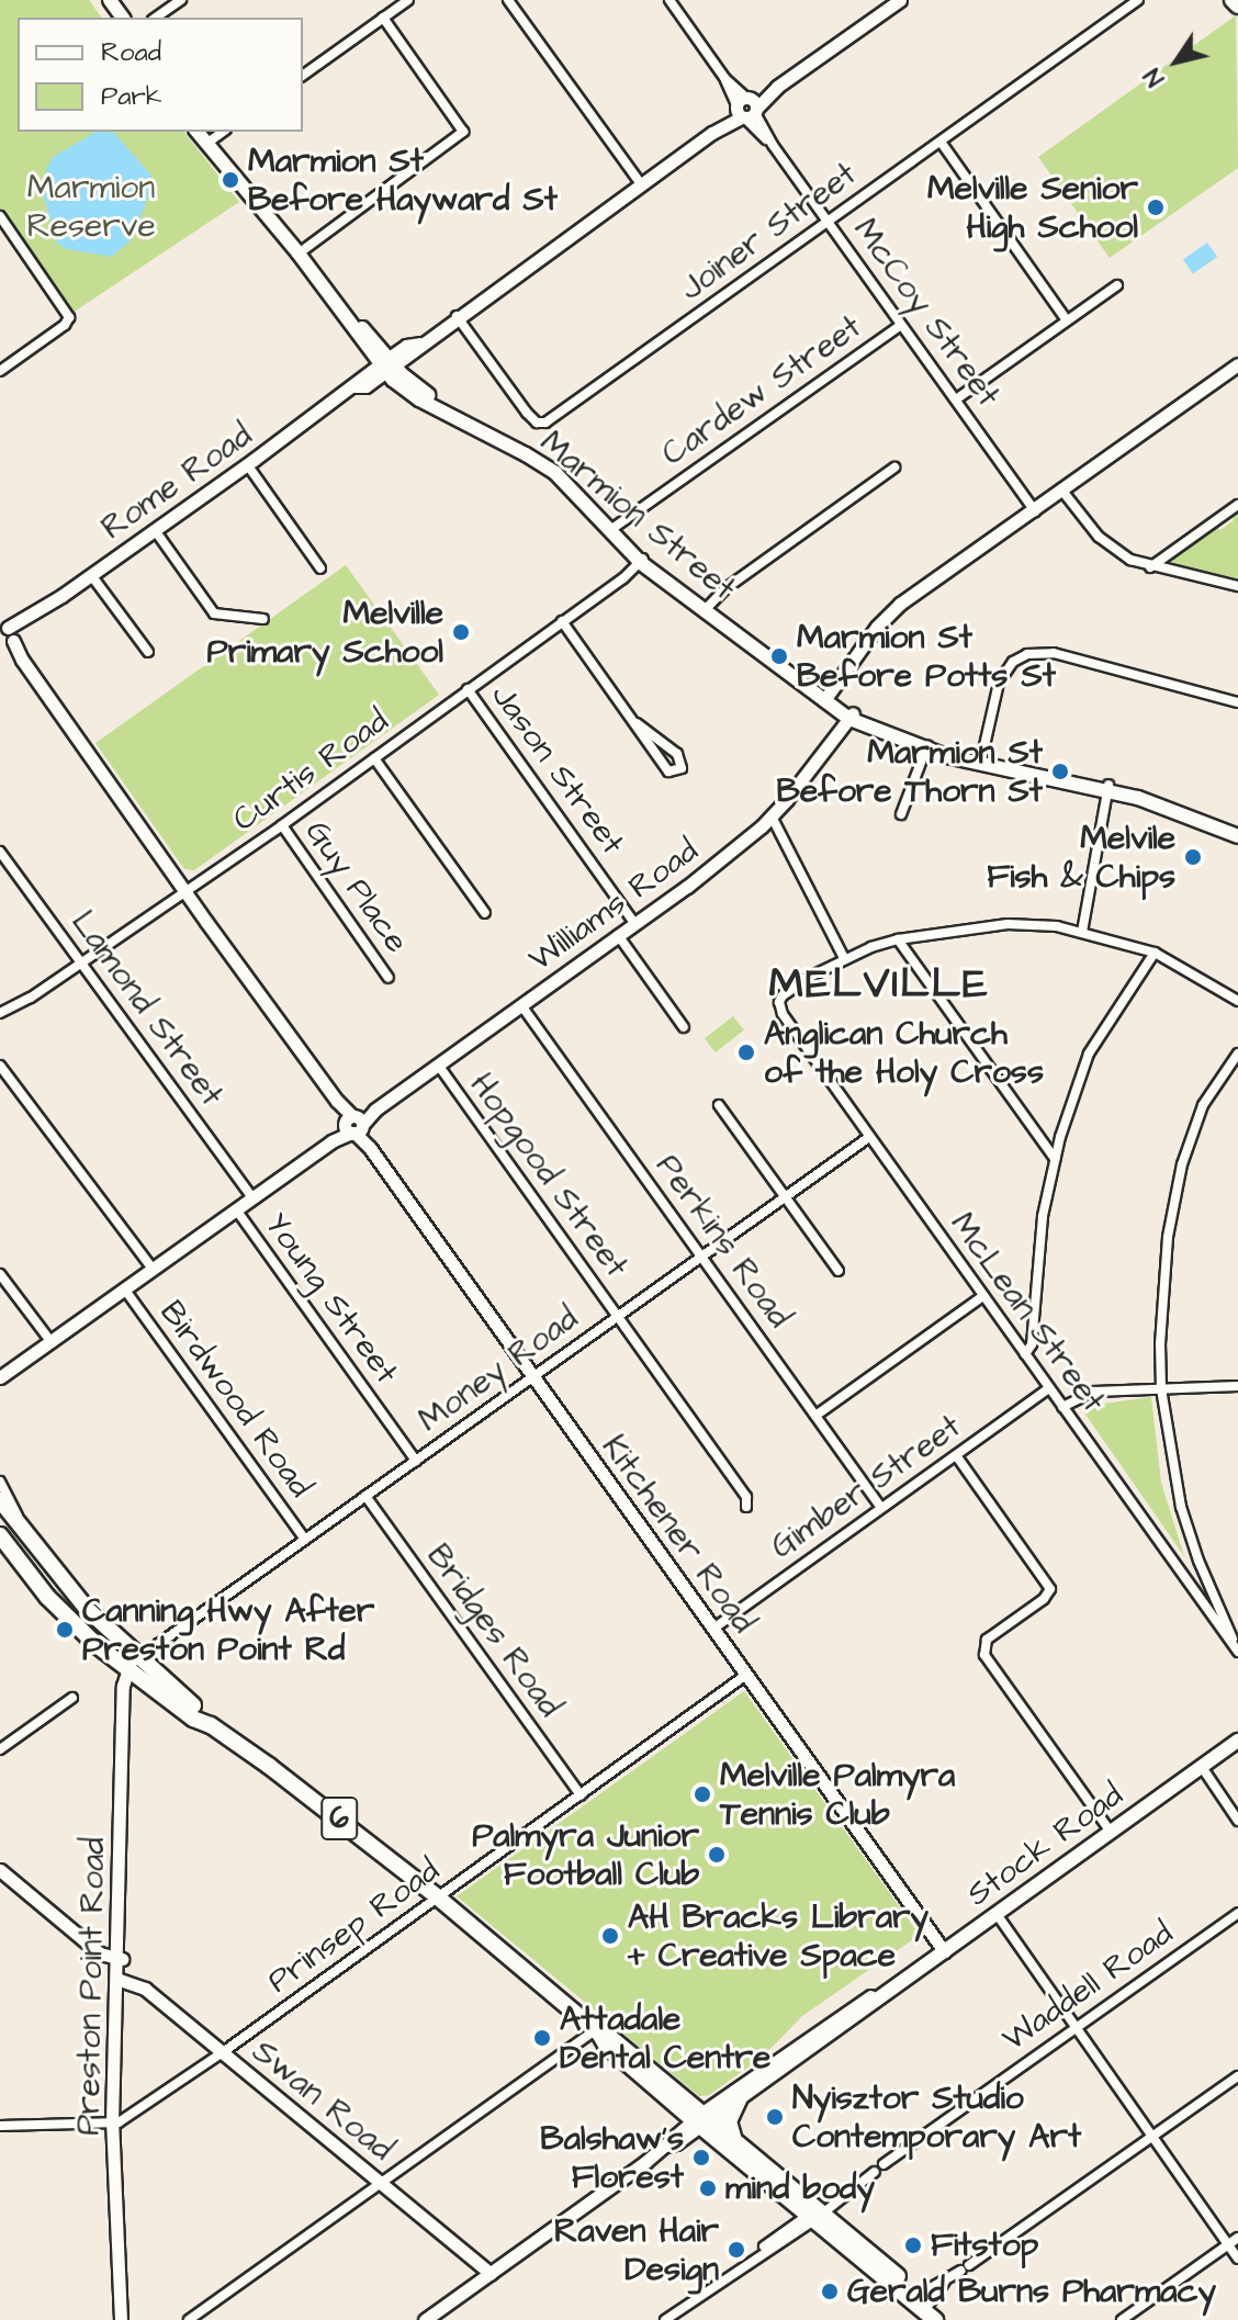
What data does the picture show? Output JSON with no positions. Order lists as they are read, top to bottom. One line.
{"streets":{"highway":["6"],"main road":["Marmion Street","Stock Road"],"street":["Joiner Street","McCoy Street","Cardew Street","Rome Road","Jason Street","Curtis Road","Guy Place","Williams Road","Lamond Street","Hopgood Street","Perkins Road","Young Street","McLean Street","Money Road","Birdwood Road","Gimber Street","Kitchener Road","Bridges Road","Prinsep Road","Preston Point Road","Waddell Road","Swan Road"]},"crossings":[["Joiner Street","McCoy Street"],["Joiner Street","Rome Road"],["McCoy Street","Cardew Street"],["McCoy Street","Rome Road"],["Cardew Street","Marmion Street"],["Rome Road","Marmion Street"],["Rome Road","Kitchener Road"],["Marmion Street","Curtis Road"],["Marmion Street","Williams Road"],["Jason Street","Curtis Road"],["Jason Street","Williams Road"],["Curtis Road","Guy Place"],["Curtis Road","Lamond Street"],["Curtis Road","Kitchener Road"],["Williams Road","Hopgood Street"],["Williams Road","Perkins Road"],["Williams Road","Kitchener Road"],["Hopgood Street","Money Road"],["Perkins Road","Money Road"],["Perkins Road","Gimber Street"],["Young Street","Money Road"],["McLean Street","Money Road"],["McLean Street","Gimber Street"],["Money Road","Birdwood Road"],["Money Road","Kitchener Road"],["Money Road","Bridges Road"],["Gimber Street","Kitchener Road"],["Kitchener Road","Stock Road"],["Kitchener Road","Prinsep Road"],["Bridges Road","Prinsep Road"],["6","Stock Road"],["6","Prinsep Road"],["6","Preston Point Road"],["Stock Road","Swan Road"],["Prinsep Road","Preston Point Road"],["Prinsep Road","Swan Road"],["Preston Point Road","Swan Road"]],"districts":["MELVILLE"],"parks":["Marmion Reserve"],"places":["Marmion St Before Hayward St","Melville Senior High School","Melville Primary School","Marmion St Before Potts St","Marmion St Before Thorn St","Melvile Fish & Chips","Anglican Church of the Holy Cross","Canning Hwy After Preston Point Rd","Melville Palmyra Tennis Club","Palmyra Junior Football Club","AH Bracks Library + Creative Space","Attadale Dental Centre","Nyisztor Studio Contemporary Art","Balshaw's Florest","mind body","Fitstop","Raven Hair Design","Gerald Burns Pharmacy"],"legend":["Road","Park"],"north":"bottom left"}
